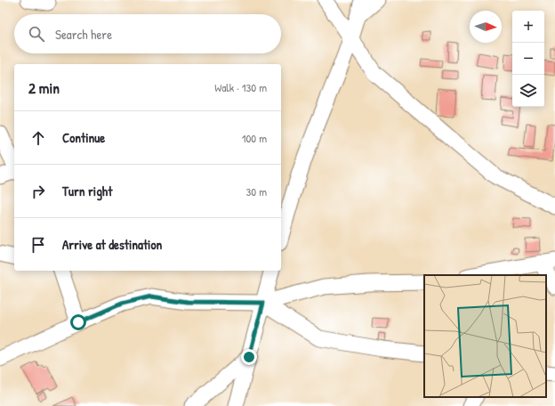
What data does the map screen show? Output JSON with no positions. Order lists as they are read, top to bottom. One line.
{"north":"right","page":{"map_buttons":["+","−"],"search":"Search here","heading":["2 min","Walk · 130 m"],"list":[["Continue","100 m"],["Turn right","30 m"],"Arrive at destination"]}}
